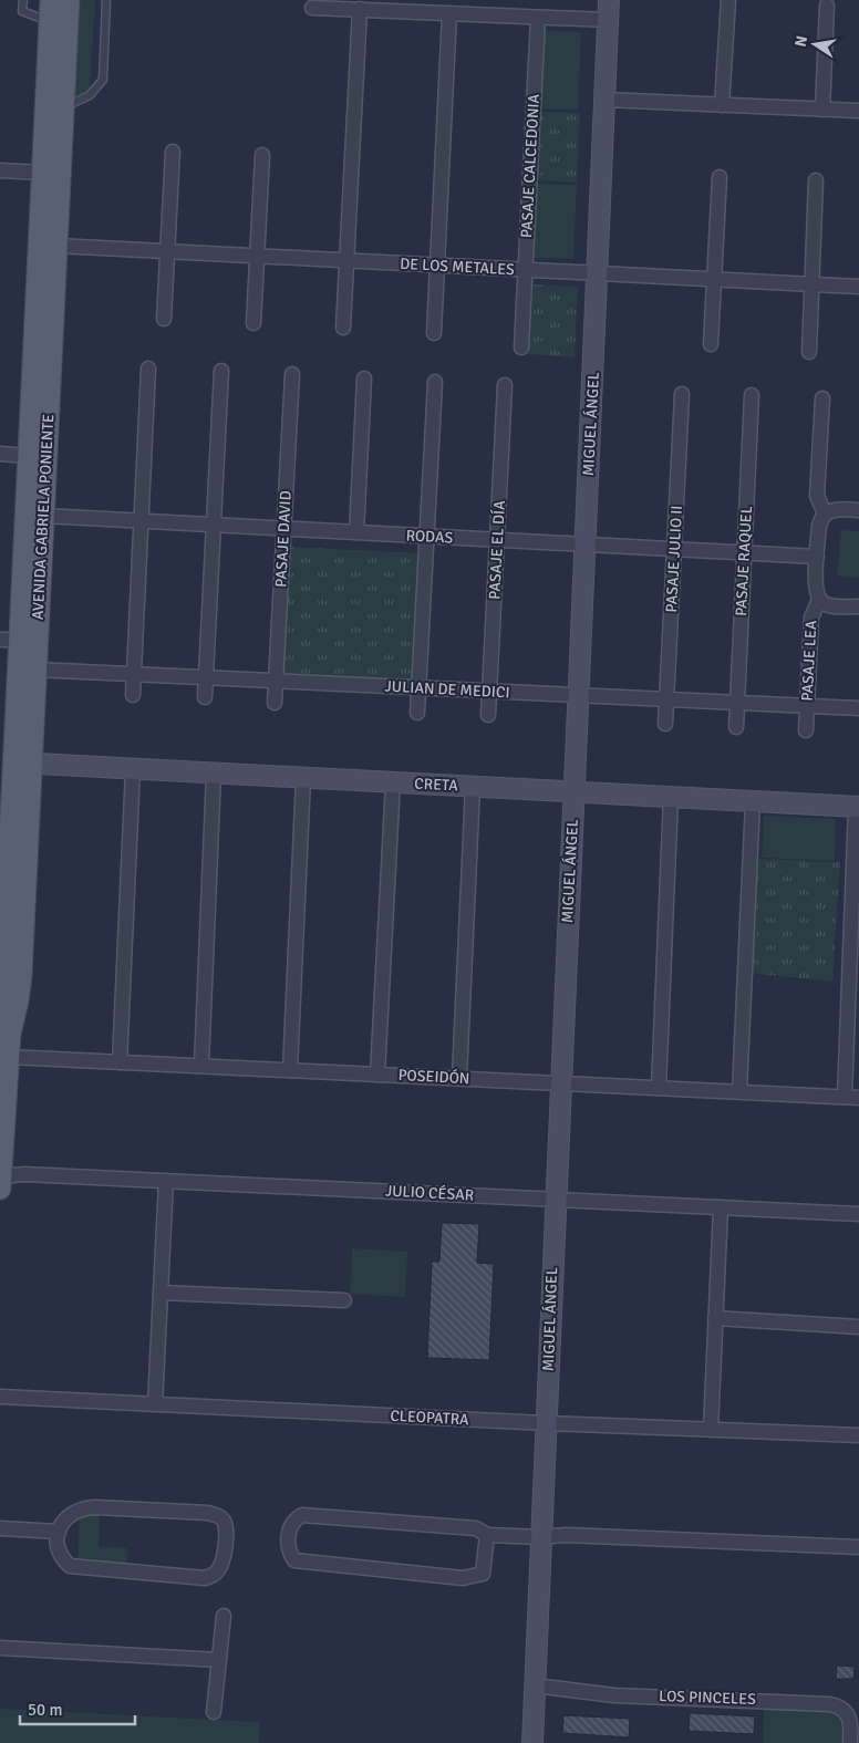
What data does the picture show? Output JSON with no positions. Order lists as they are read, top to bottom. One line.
{"streets":{"main road":["AVENIDA GABRIELA PONIENTE"],"street":["PASAJE CALCEDONIA","DE LOS METALES","MIGUEL ÁNGEL","RODAS","PASAJE DAVID","PASAJE EL DÍA","PASAJE JULIO II","PASAJE RAQUEL","PASAJE LEA","JULIAN DE MEDICI","CRETA","POSEIDÓN","JULIO CÉSAR","CLEOPATRA","LOS PINCELES"]},"crossings":[["PASAJE CALCEDONIA","DE LOS METALES"],["DE LOS METALES","MIGUEL ÁNGEL"],["DE LOS METALES","AVENIDA GABRIELA PONIENTE"],["MIGUEL ÁNGEL","RODAS"],["MIGUEL ÁNGEL","JULIAN DE MEDICI"],["MIGUEL ÁNGEL","CRETA"],["MIGUEL ÁNGEL","POSEIDÓN"],["MIGUEL ÁNGEL","JULIO CÉSAR"],["MIGUEL ÁNGEL","CLEOPATRA"],["MIGUEL ÁNGEL","LOS PINCELES"],["AVENIDA GABRIELA PONIENTE","RODAS"],["AVENIDA GABRIELA PONIENTE","JULIAN DE MEDICI"],["AVENIDA GABRIELA PONIENTE","CRETA"],["AVENIDA GABRIELA PONIENTE","POSEIDÓN"],["AVENIDA GABRIELA PONIENTE","JULIO CÉSAR"],["RODAS","PASAJE DAVID"],["RODAS","PASAJE EL DÍA"],["RODAS","PASAJE JULIO II"],["RODAS","PASAJE RAQUEL"],["RODAS","PASAJE LEA"],["PASAJE DAVID","JULIAN DE MEDICI"],["PASAJE EL DÍA","JULIAN DE MEDICI"],["PASAJE JULIO II","JULIAN DE MEDICI"],["PASAJE RAQUEL","JULIAN DE MEDICI"],["PASAJE LEA","JULIAN DE MEDICI"]],"scale_bar":"50 m","north":"left"}
